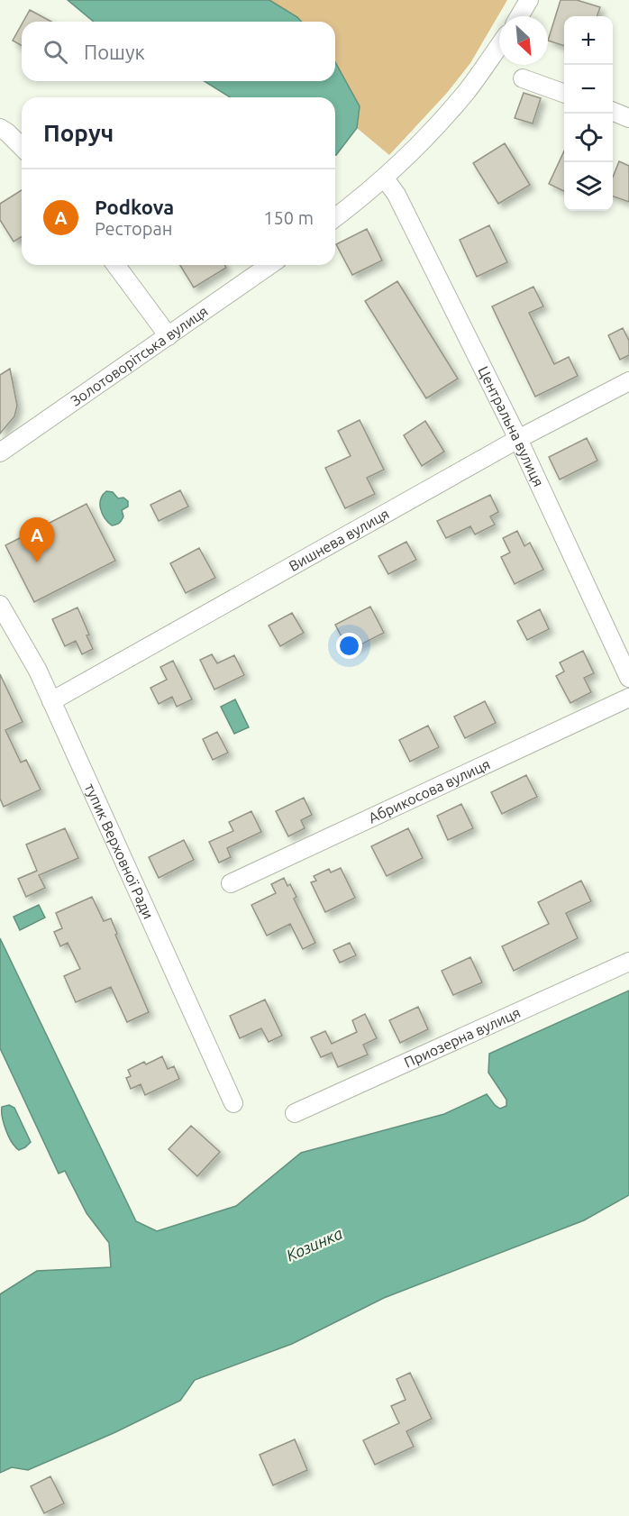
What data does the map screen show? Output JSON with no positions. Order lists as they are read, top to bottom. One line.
{"streets":{"street":["Золотоворітська вулиця","Центральна вулиця","Вишнева вулиця","Абрикосова вулиця","тупик Верховної Ради","Приозерна вулиця"]},"crossings":[["Центральна вулиця","Вишнева вулиця"],["Вишнева вулиця","тупик Верховної Ради"]],"water":["Козинка"],"north":"bottom right","page":{"map_buttons":["+","−"],"search":"Пошук","heading":"Поруч","list":[{"mark":"A","name":"Podkova","note":"Ресторан","value":"150 m"}],"pins":"A"}}
